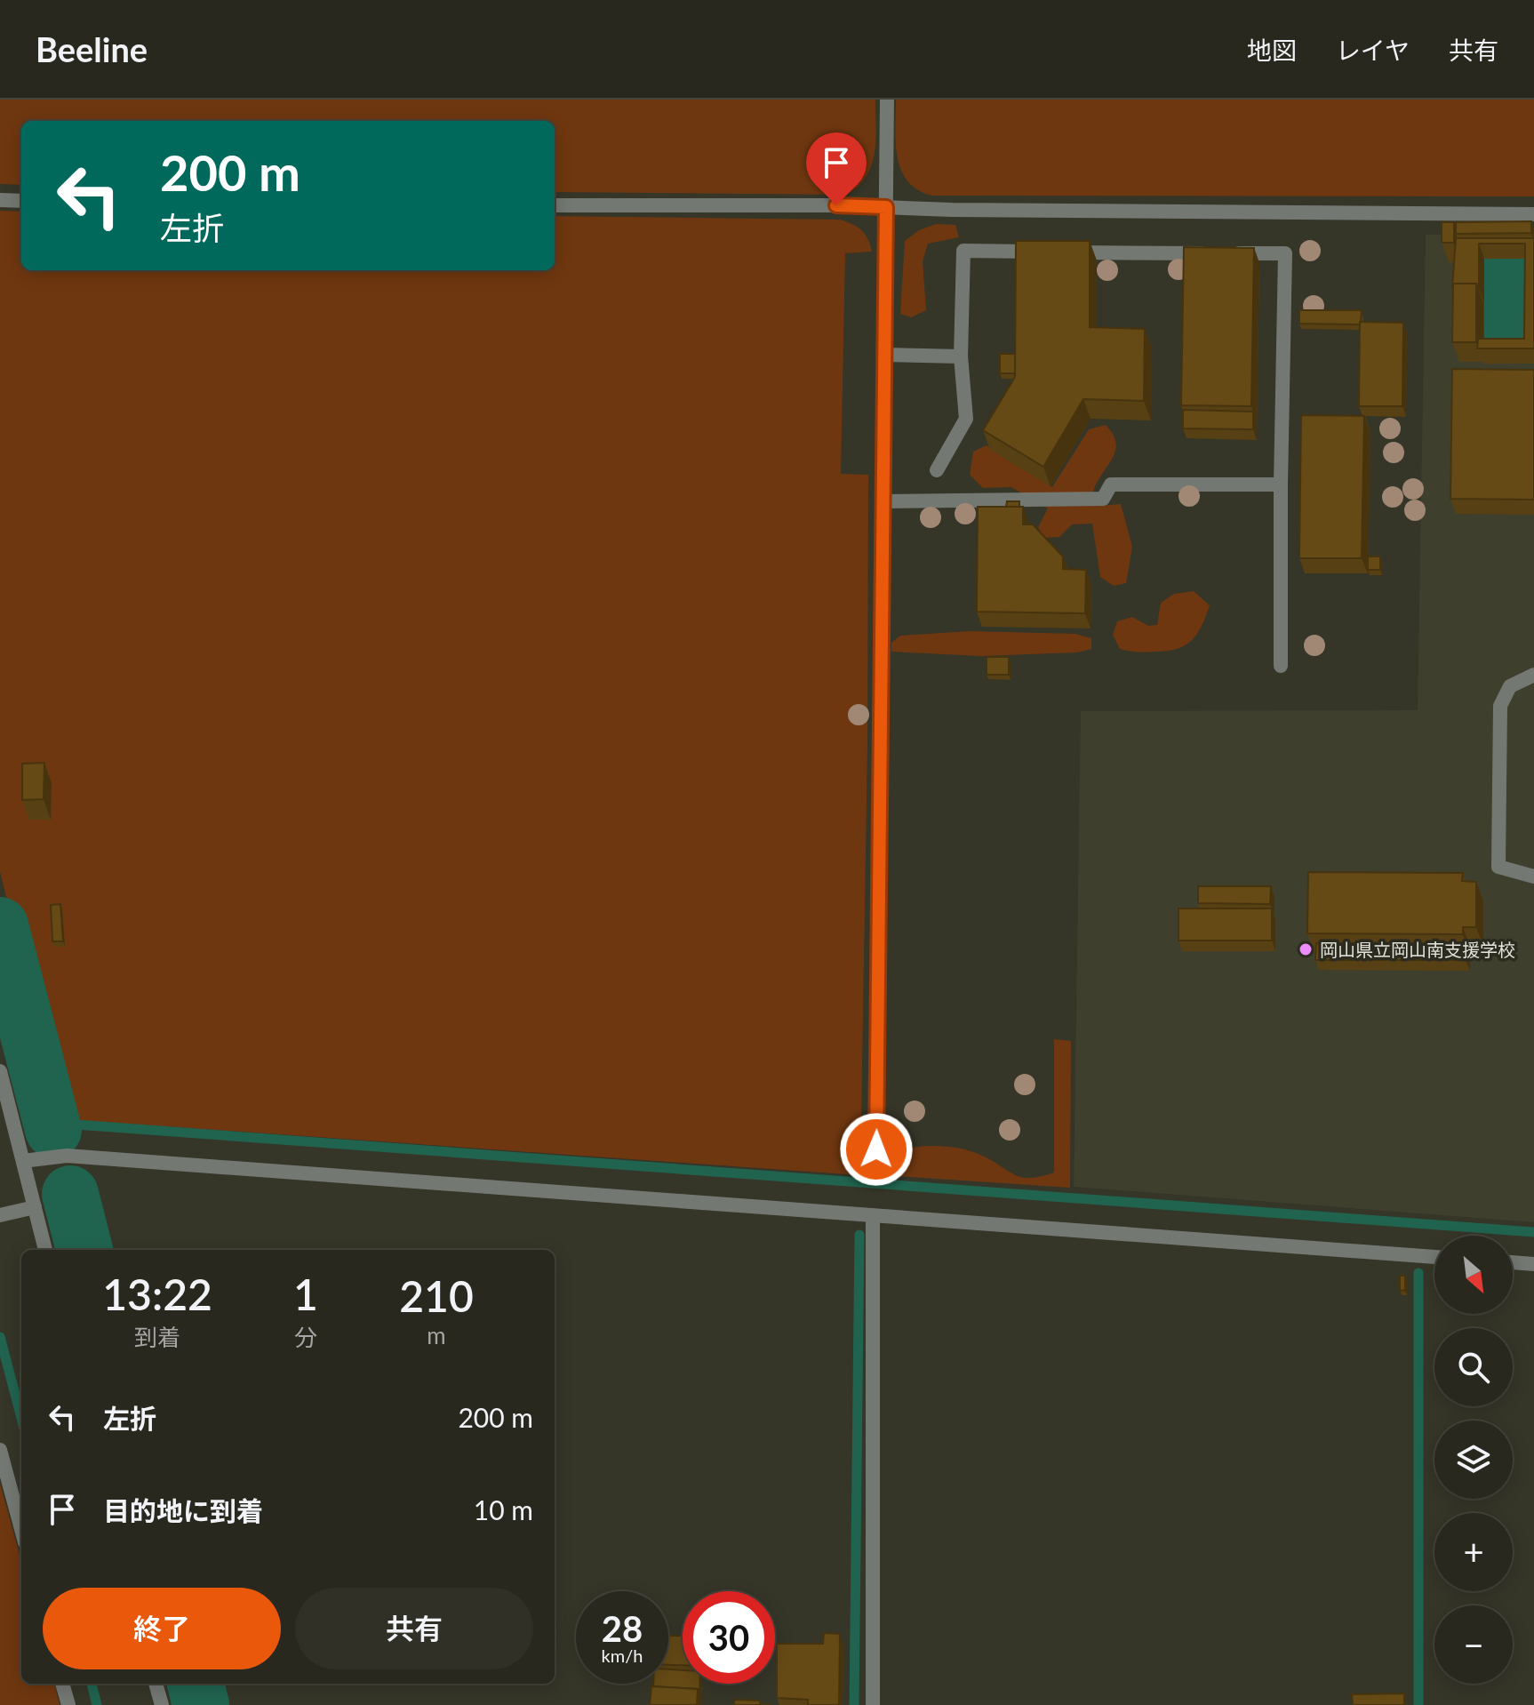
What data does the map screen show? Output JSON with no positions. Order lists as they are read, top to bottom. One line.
{"places":["岡山県立岡山南支援学校"],"north":"bottom right","page":{"header":"Beeline","nav":["地図","レイヤ","共有"],"turn":["200 m","左折"],"map_buttons":["+","−"],"eta":["13:22","到着","1","分","210","m"],"list":[{"name":"左折","value":"200 m"},{"name":"目的地に到着","value":"10 m"}],"buttons":["終了","共有"],"speed":"28 km/h","limit":"30"}}
